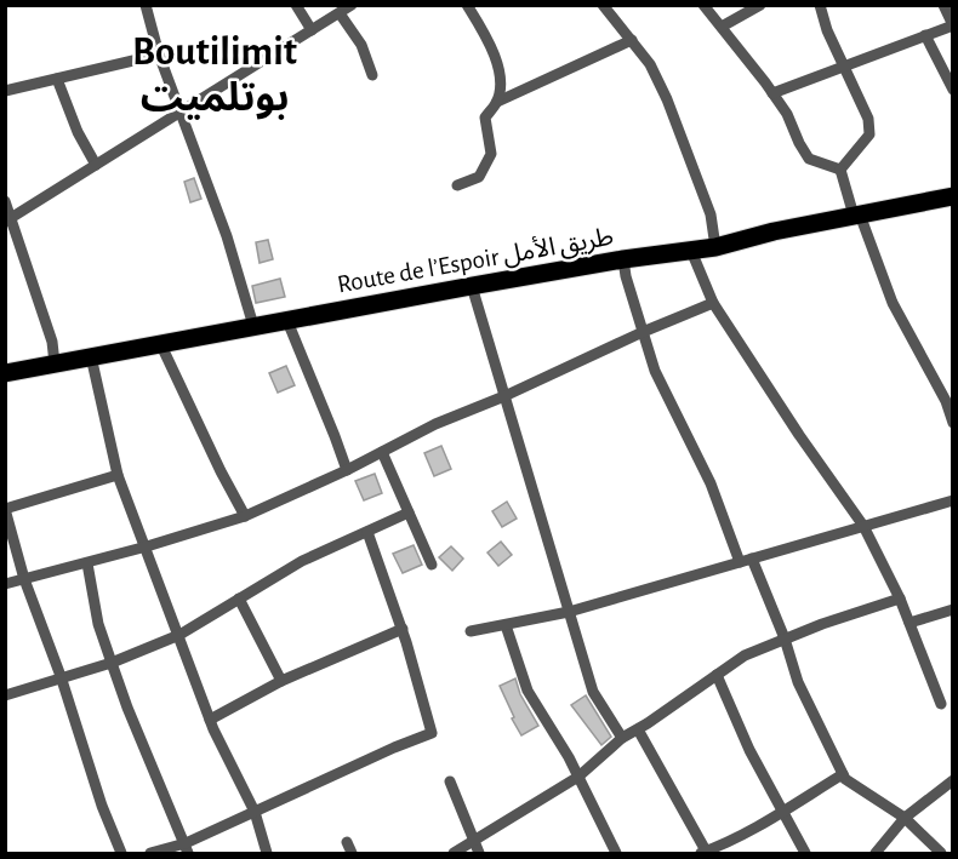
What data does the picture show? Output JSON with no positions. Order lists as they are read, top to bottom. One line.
{"streets":{"highway":["Route de l’Espoir طريق الأمل"]},"districts":["Boutilimit بوتلميت"]}
